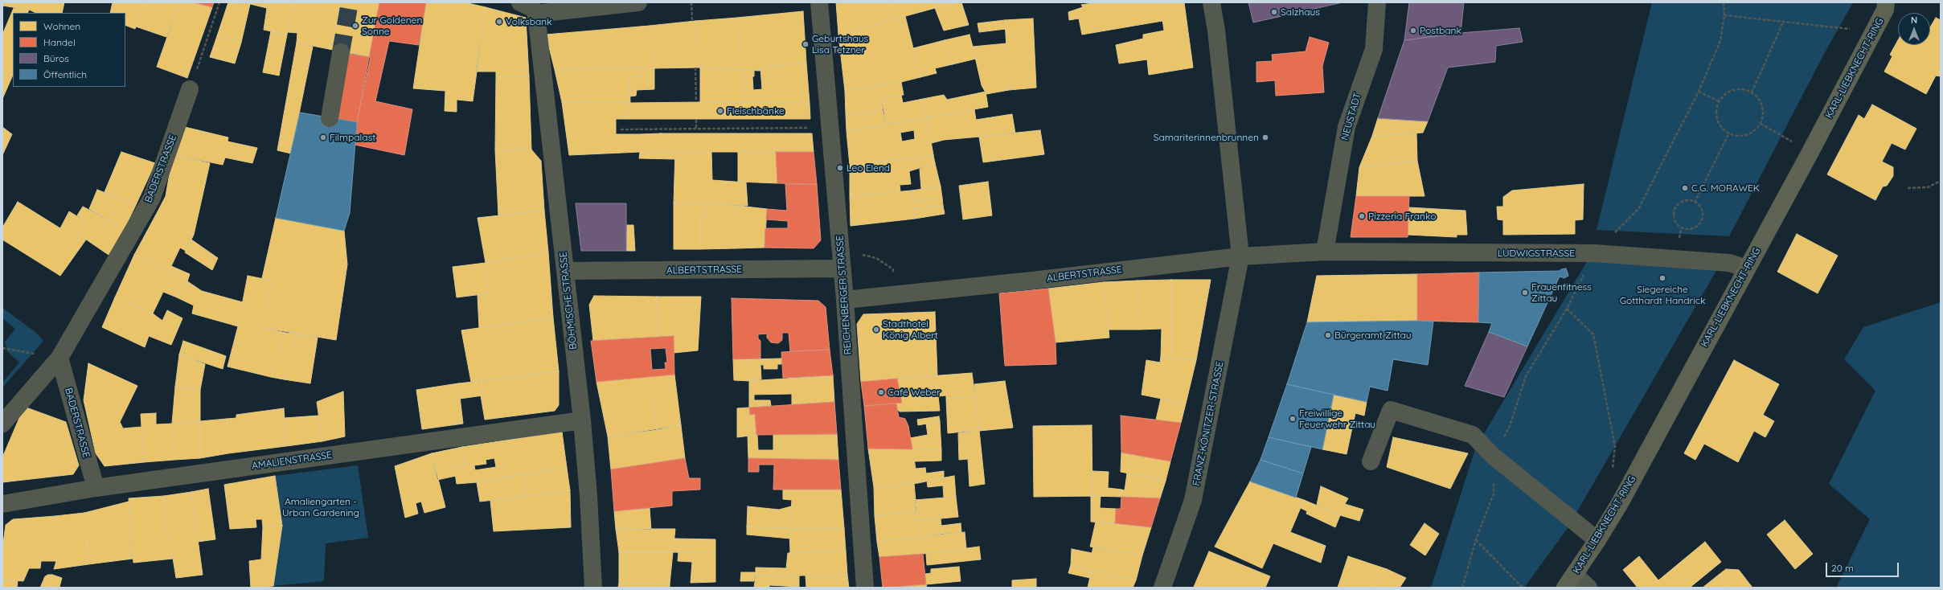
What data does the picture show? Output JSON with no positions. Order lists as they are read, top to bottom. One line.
{"streets":{"main road":["KARL-LIEBKNECHT-RING"],"street":["NEUSTADT","BADERSTRASSE","LUDWIGSTRASSE","ALBERTSTRASSE","REICHENBERGER STRASSE","BÖHMISCHE STRASSE","FRANZ-KÖNITZER-STRASSE","AMALIENSTRASSE"]},"crossings":[["KARL-LIEBKNECHT-RING","LUDWIGSTRASSE"],["NEUSTADT","LUDWIGSTRASSE"],["NEUSTADT","ALBERTSTRASSE"],["BADERSTRASSE","AMALIENSTRASSE"],["LUDWIGSTRASSE","ALBERTSTRASSE"],["ALBERTSTRASSE","REICHENBERGER STRASSE"],["ALBERTSTRASSE","BÖHMISCHE STRASSE"],["ALBERTSTRASSE","FRANZ-KÖNITZER-STRASSE"],["BÖHMISCHE STRASSE","AMALIENSTRASSE"]],"parks":["Amaliengarten - Urban Gardening"],"places":["Salzhaus","Volksbank","Zur Goldenen Sonne","Postbank","Geburtshaus Lisa Tetzner","Fleischbänke","Filmpalast","Samariterinnenbrunnen","Leo Elend","C.G. MORAWEK","Pizzeria Franko","Siegereiche Gotthardt Handrick","Frauenfitness Zittau","Stadthotel König Albert","Bürgeramt Zittau","Café Weber","Freiwillige Feuerwehr Zittau"],"legend":["Wohnen","Handel","Büros","Öffentlich"],"scale_bar":"20 m","north":"top"}
